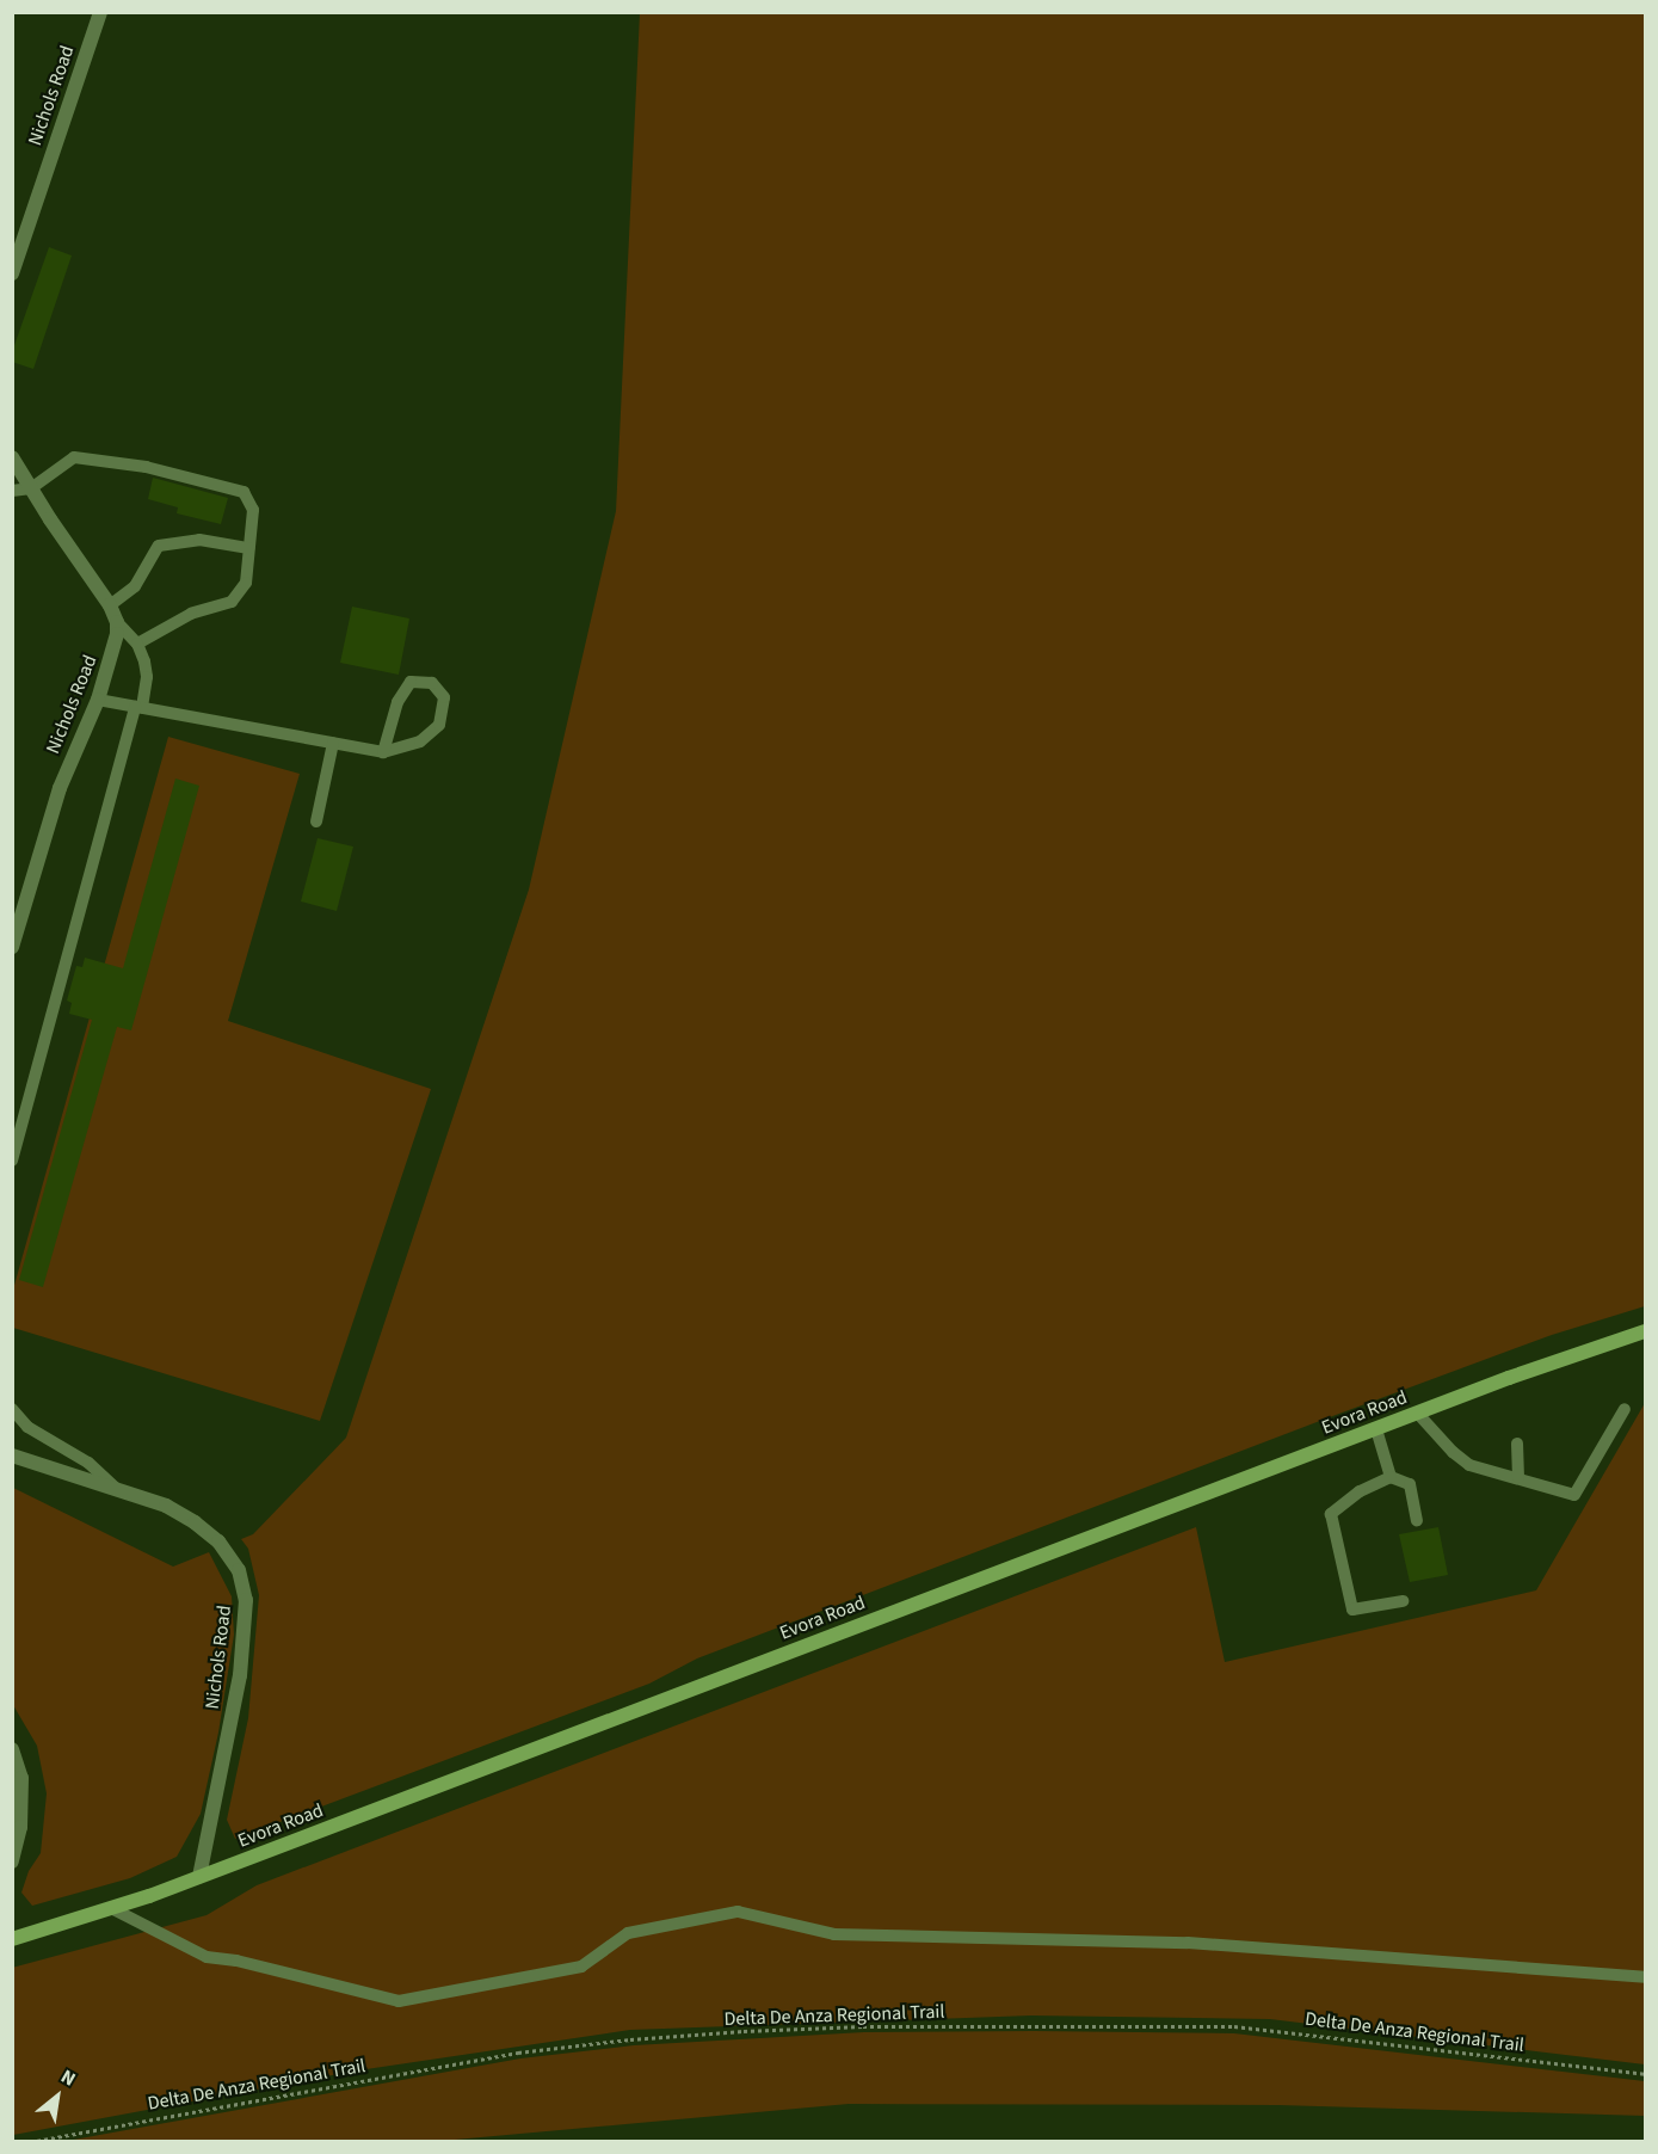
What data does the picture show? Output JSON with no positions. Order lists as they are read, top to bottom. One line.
{"streets":{"street":["Nichols Road","Evora Road"],"path":["Delta De Anza Regional Trail"]},"crossings":[["Nichols Road","Evora Road"]],"north":"top right"}
